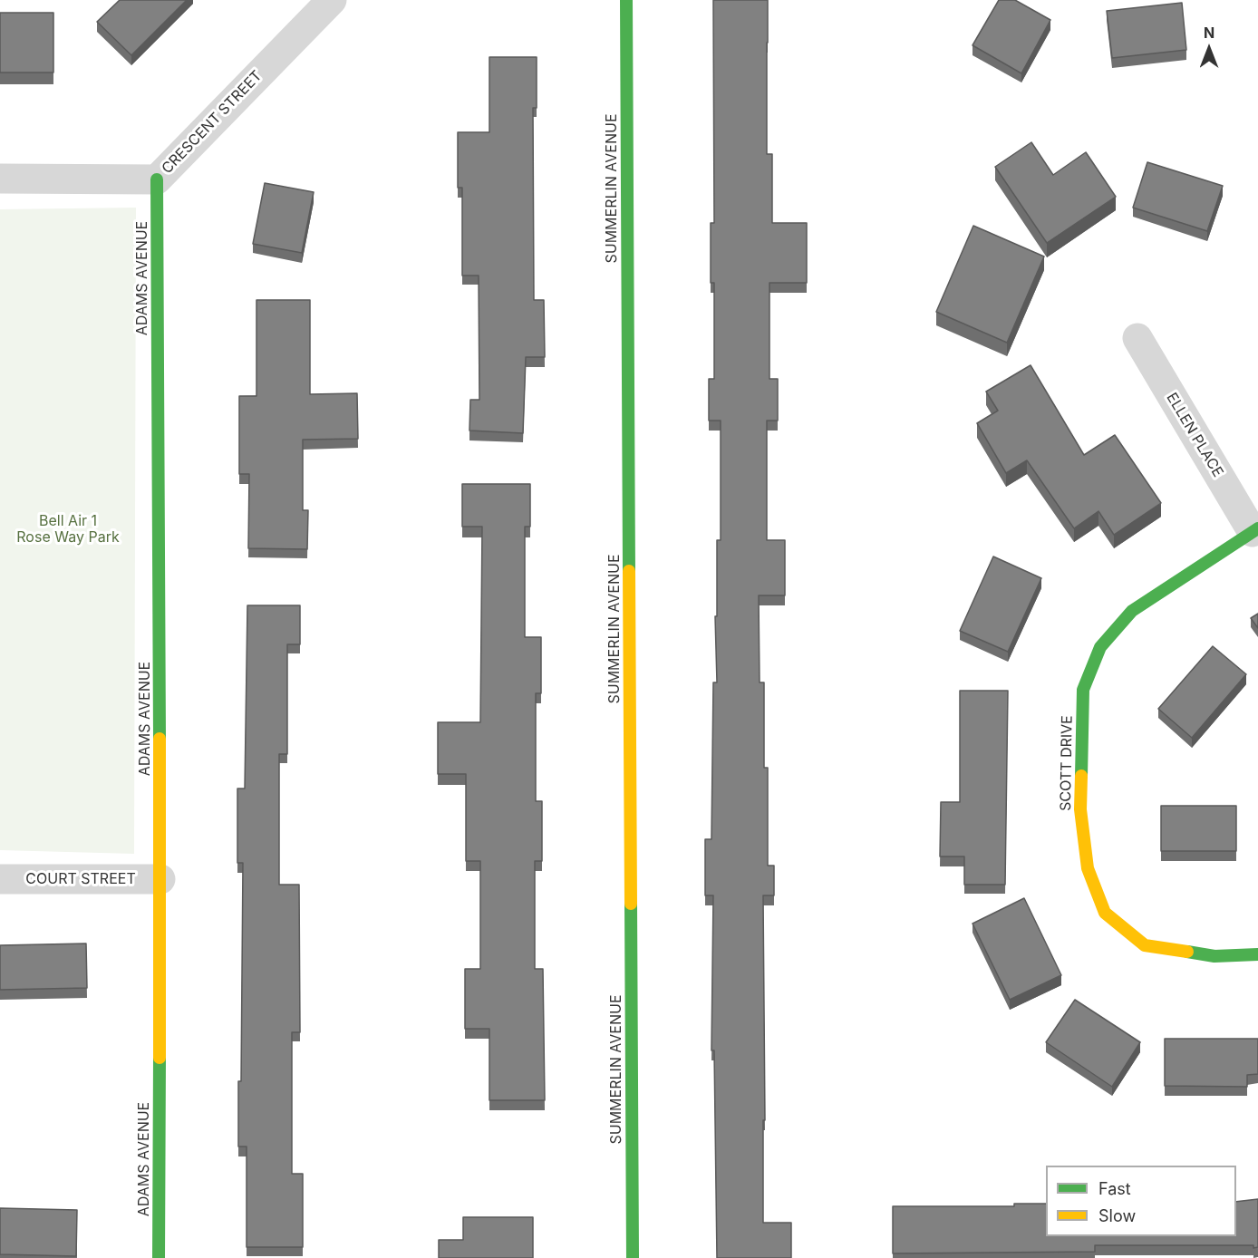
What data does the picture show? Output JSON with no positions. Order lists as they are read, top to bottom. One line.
{"streets":{"street":["CRESCENT STREET","SUMMERLIN AVENUE","ADAMS AVENUE","ELLEN PLACE","SCOTT DRIVE","COURT STREET"]},"crossings":[["CRESCENT STREET","ADAMS AVENUE"],["ADAMS AVENUE","COURT STREET"],["ELLEN PLACE","SCOTT DRIVE"]],"parks":["Bell Air 1 Rose Way Park"],"legend":["Fast","Slow"],"north":"top"}
